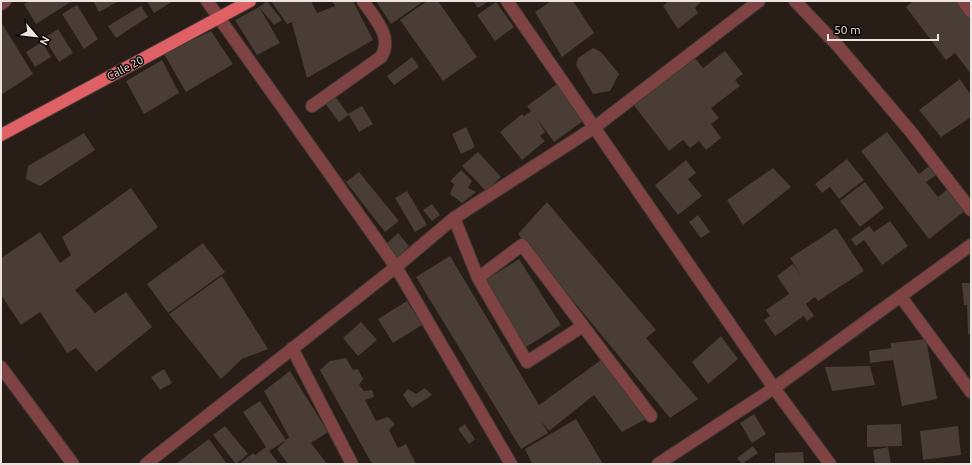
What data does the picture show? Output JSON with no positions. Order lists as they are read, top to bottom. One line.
{"streets":{"main road":["Calle 20"]},"scale_bar":"50 m","north":"bottom right"}
